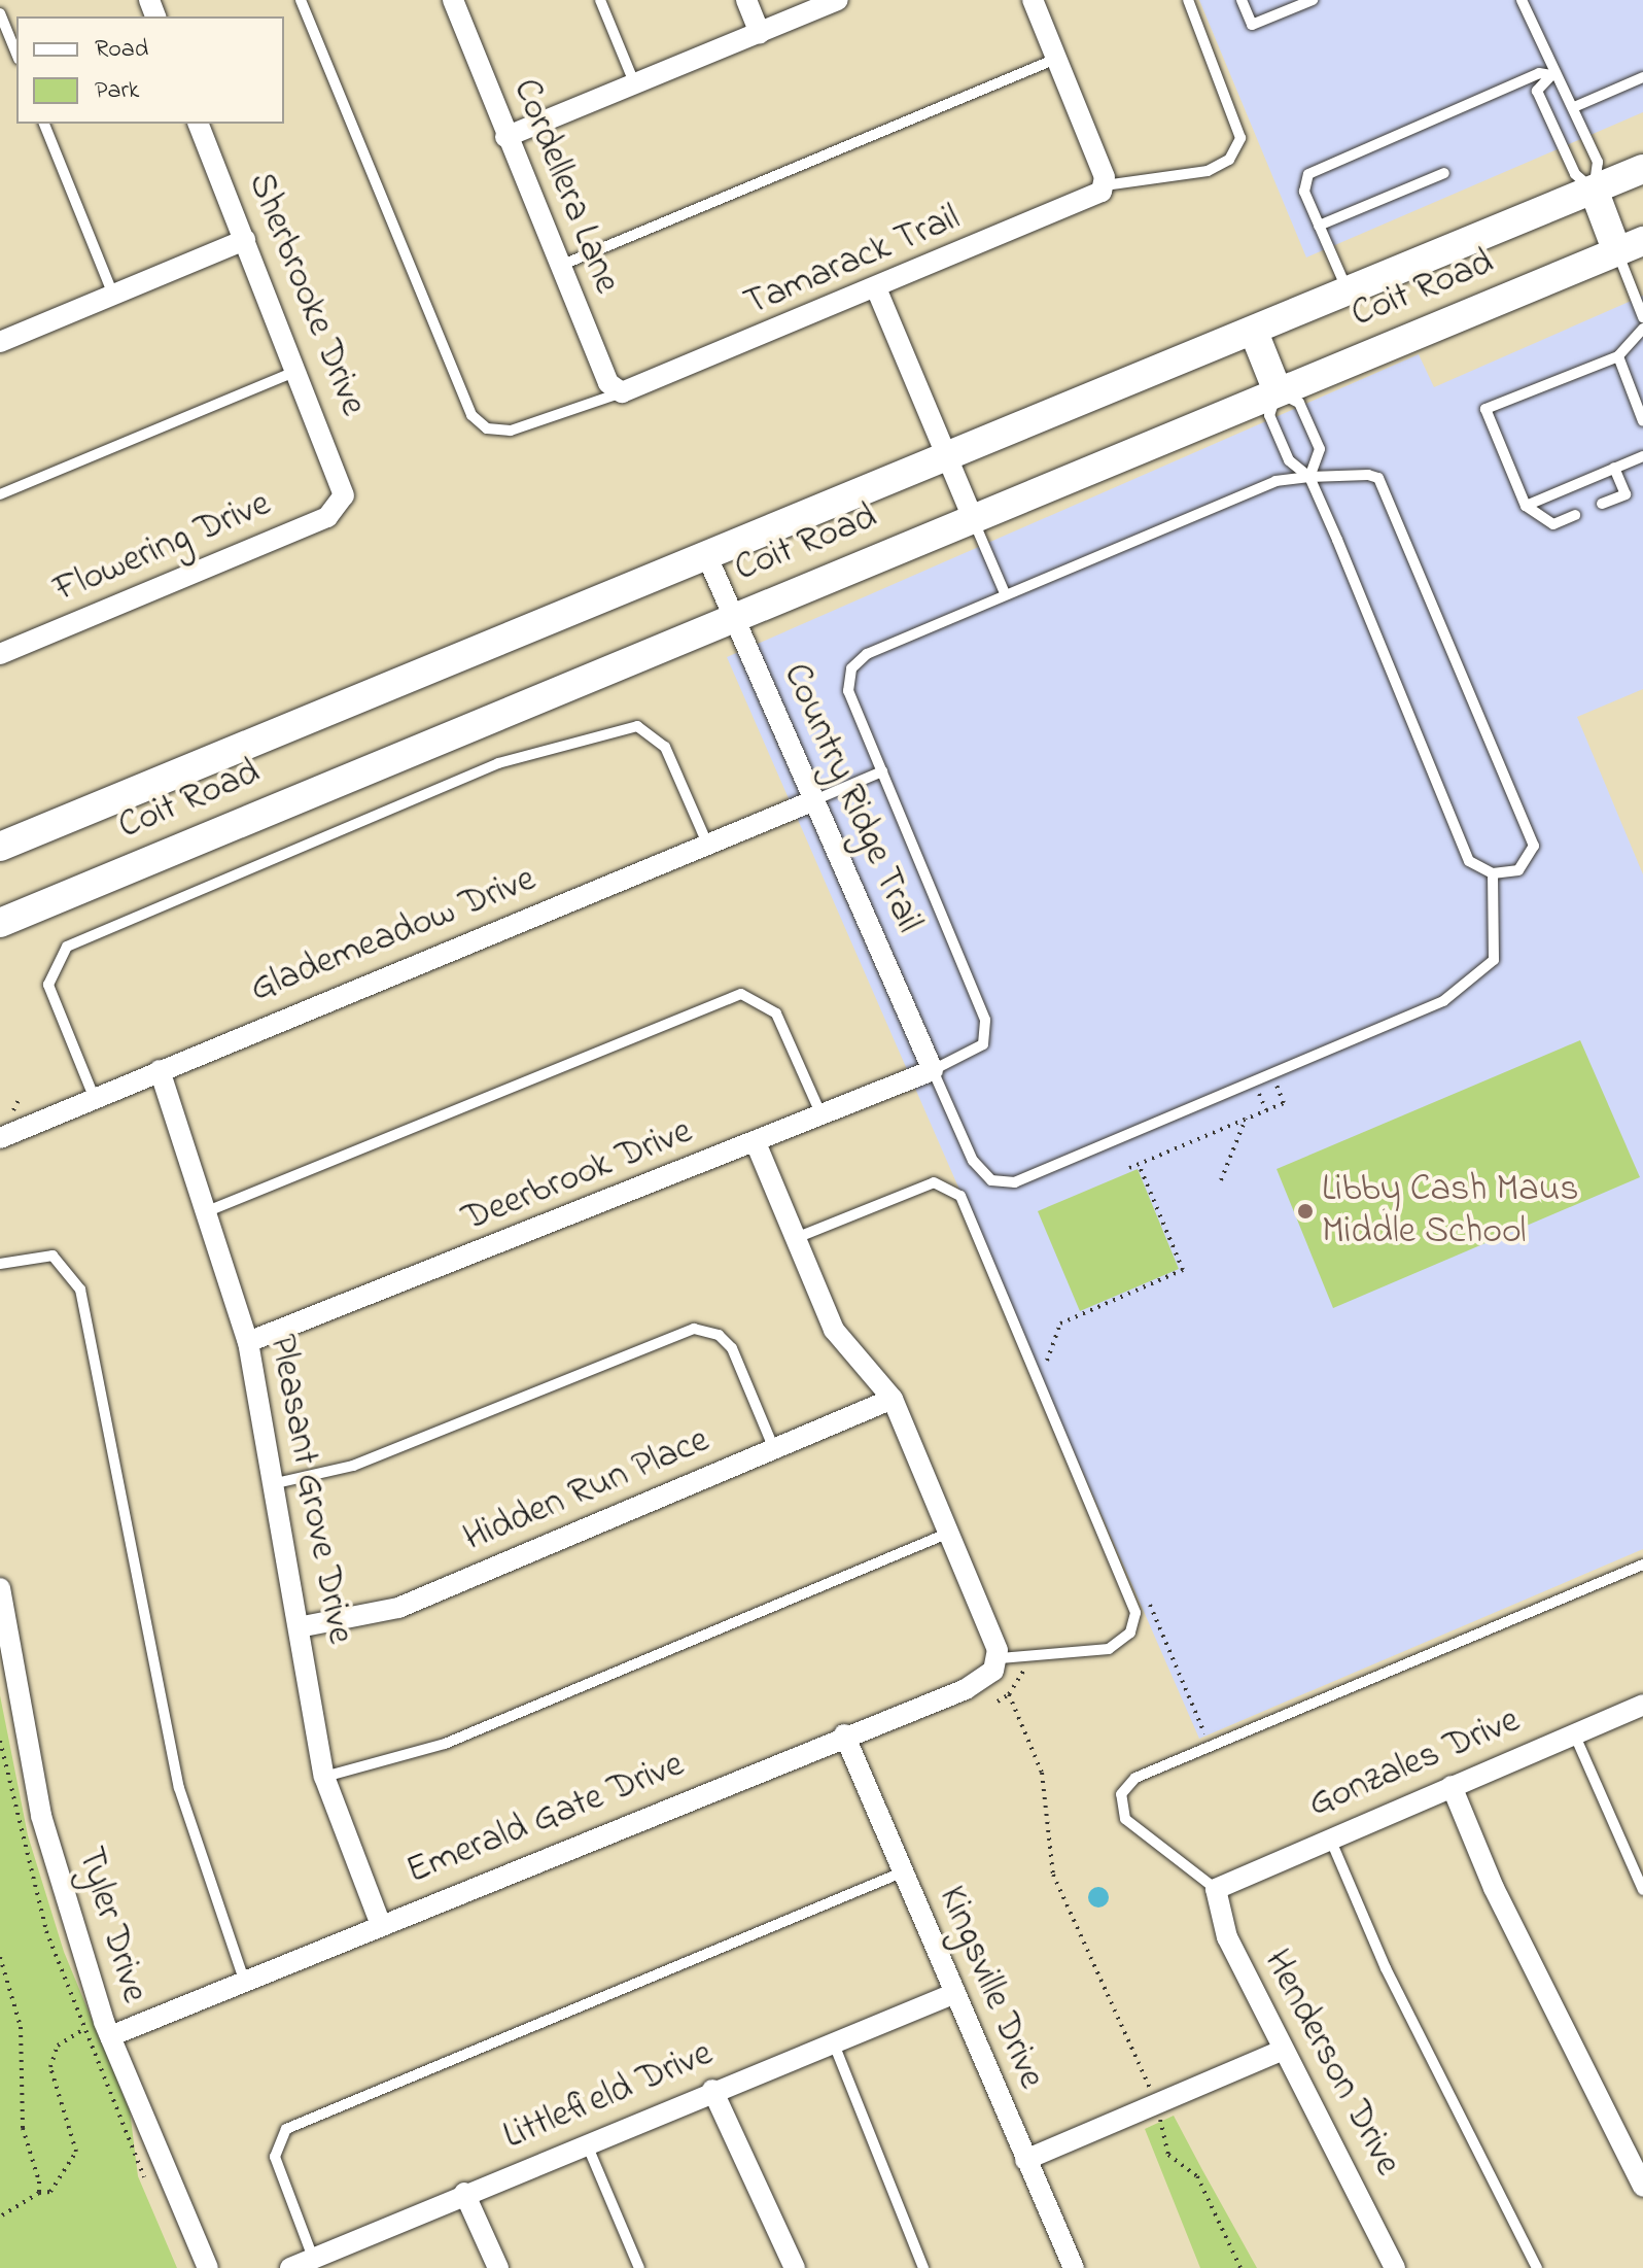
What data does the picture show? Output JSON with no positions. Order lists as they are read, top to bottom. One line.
{"streets":{"main road":["Coit Road"],"street":["Cordellera Lane","Tamarack Trail","Sherbrooke Drive","Flowering Drive","Country Ridge Trail","Glademeadow Drive","Deerbrook Drive","Pleasant Grove Drive","Hidden Run Place","Gonzales Drive","Emerald Gate Drive","Tyler Drive","Kingsville Drive","Henderson Drive","Littlefield Drive"]},"crossings":[["Cordellera Lane","Tamarack Trail"],["Coit Road","Country Ridge Trail"],["Sherbrooke Drive","Flowering Drive"],["Country Ridge Trail","Glademeadow Drive"],["Country Ridge Trail","Deerbrook Drive"],["Glademeadow Drive","Pleasant Grove Drive"],["Deerbrook Drive","Pleasant Grove Drive"],["Pleasant Grove Drive","Hidden Run Place"],["Pleasant Grove Drive","Emerald Gate Drive"],["Gonzales Drive","Henderson Drive"],["Emerald Gate Drive","Tyler Drive"],["Emerald Gate Drive","Kingsville Drive"],["Kingsville Drive","Littlefield Drive"]],"places":["Libby Cash Maus Middle School"],"legend":["Road","Park"]}
